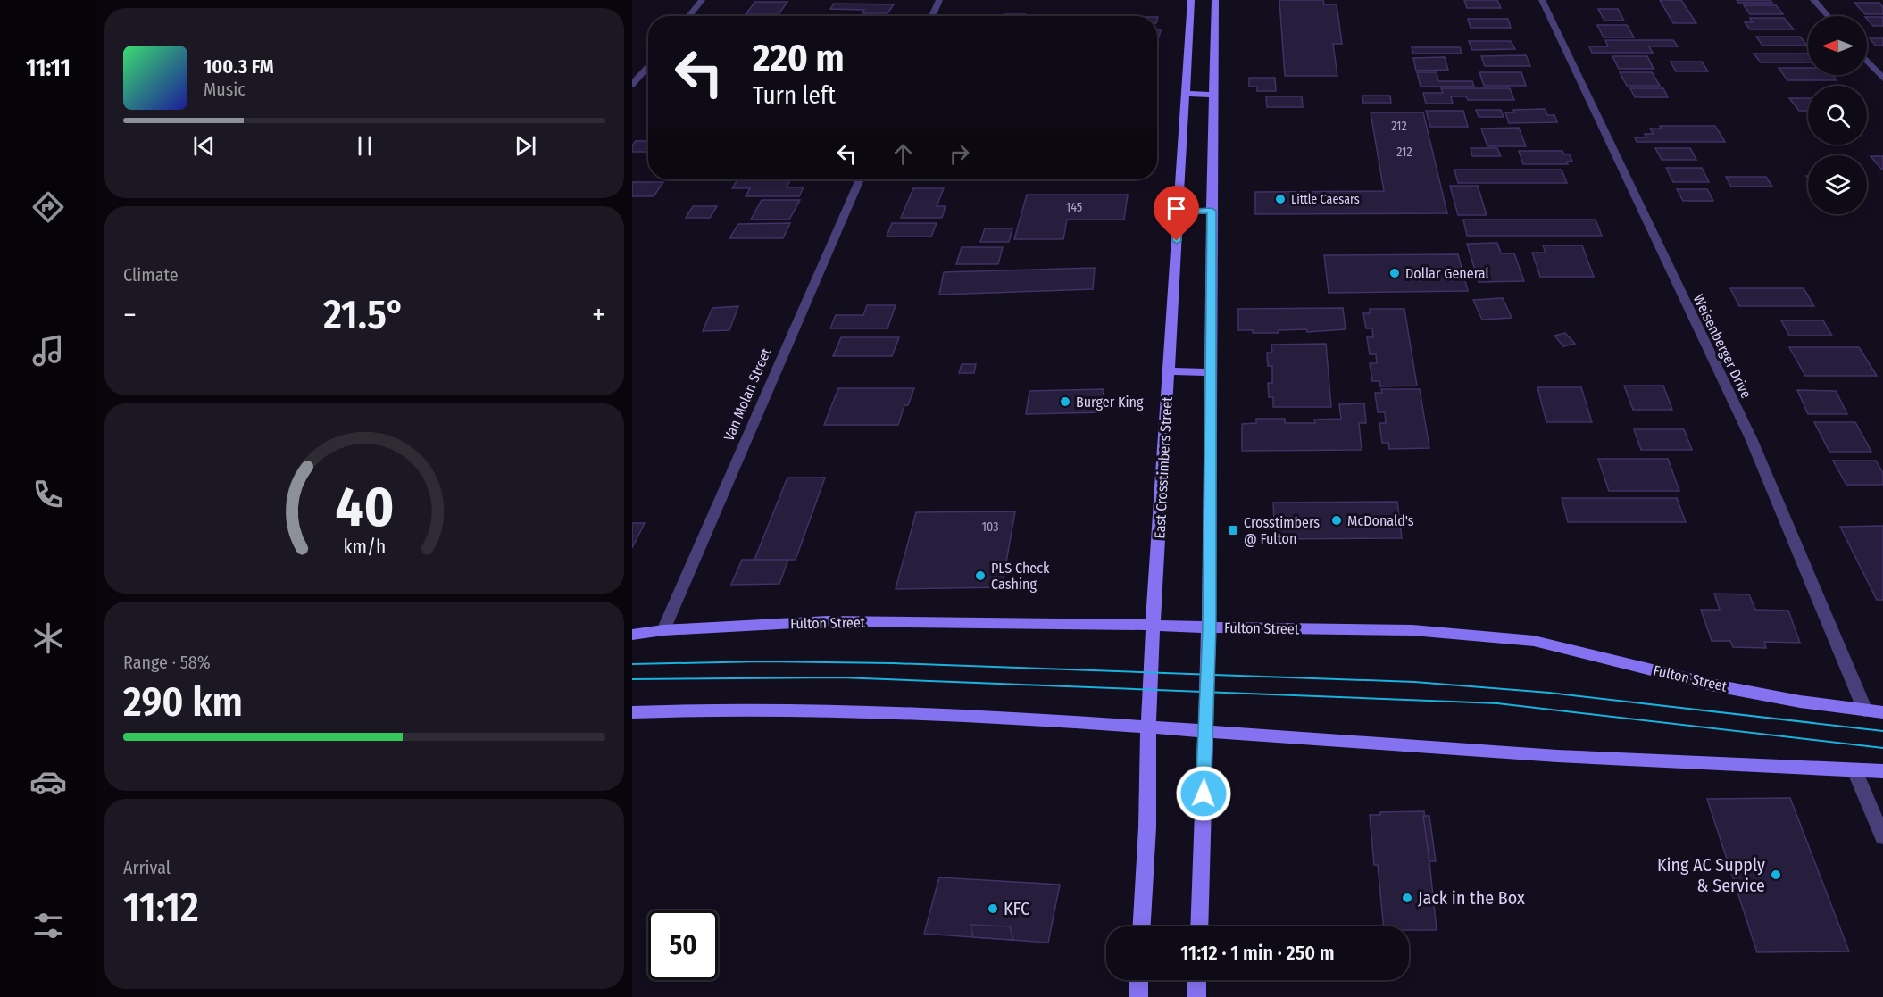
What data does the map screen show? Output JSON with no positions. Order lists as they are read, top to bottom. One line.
{"streets":{"main road":["East Crosstimbers Street","Fulton Street"],"street":["Weisenberger Drive","Van Molan Street"]},"crossings":[["Weisenberger Drive","Fulton Street"],["Van Molan Street","Fulton Street"],["East Crosstimbers Street","Fulton Street"]],"places":{"other":["Little Caesars","Dollar General","Burger King","McDonald's","PLS Check Cashing","King AC Supply & Service","Jack in the Box","KFC"],"transit":["Crosstimbers @ Fulton"]},"house_numbers":["212","212","145","103"],"north":"left","page":{"tabs":"11:11","turn":["220 m","Turn left"],"song":["100.3 FM","Music"],"tile":["Climate",["Range · 58%","290 km"],["Arrival","11:12"]],"heat":["−","21.5°","+"],"limit":"50","trip":"11:12 · 1 min · 250 m","gauge":["40","km/h"]}}
